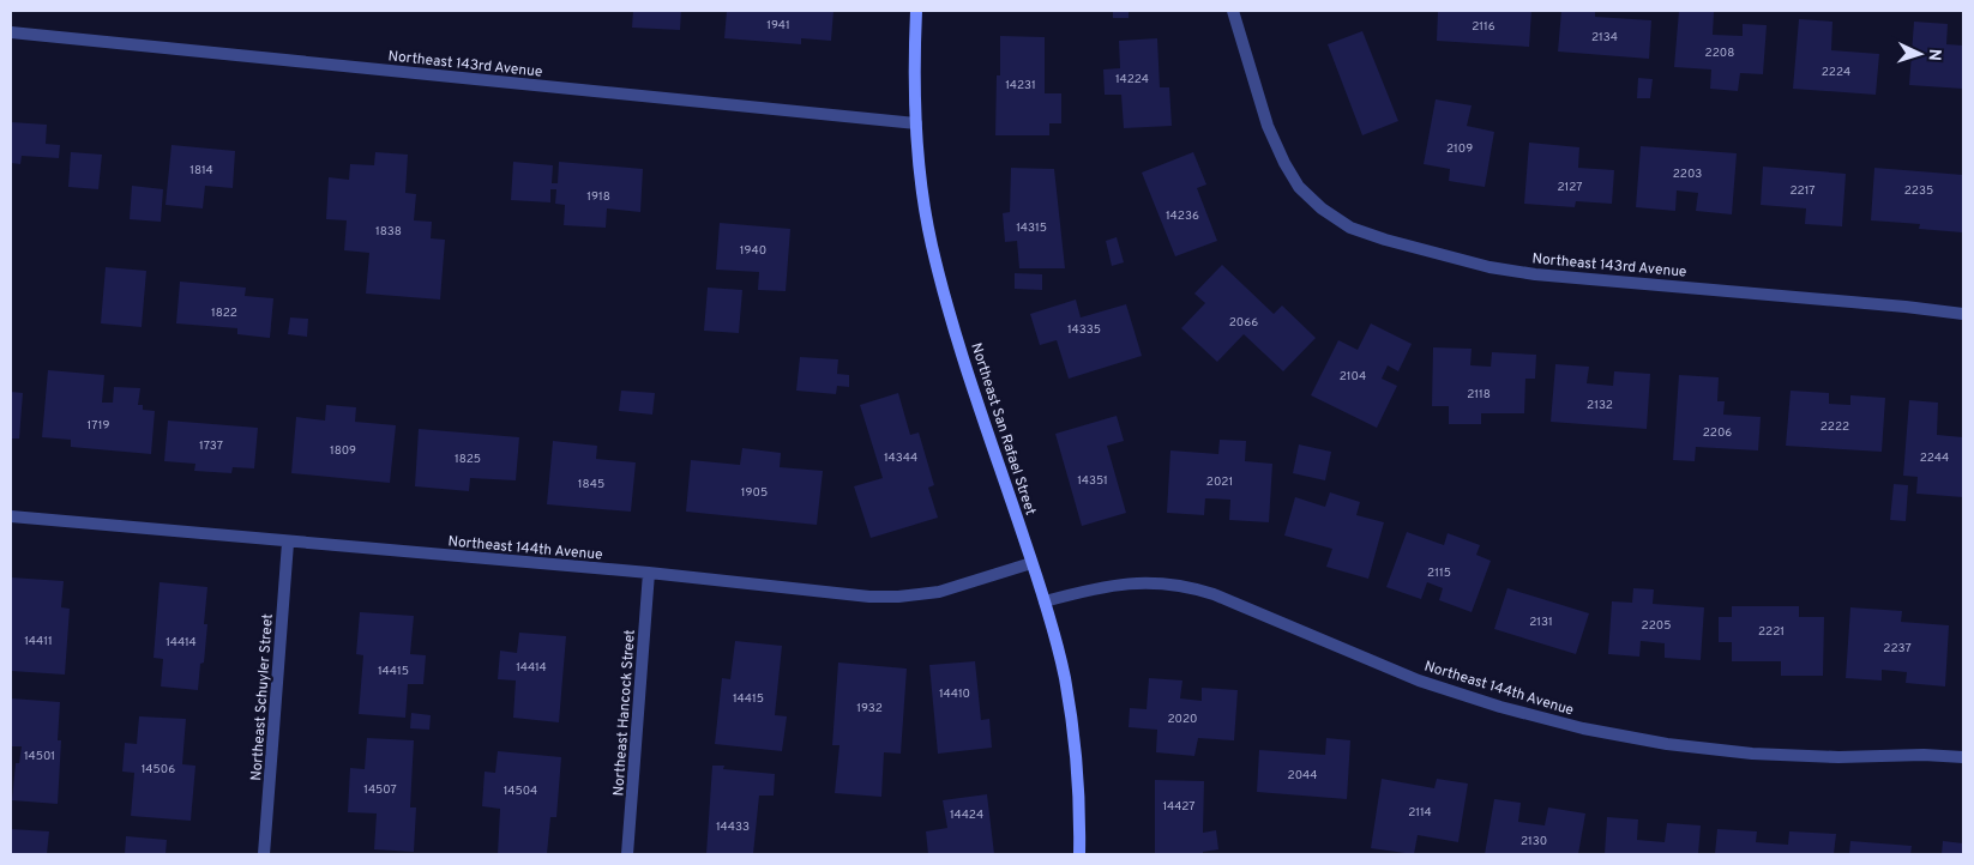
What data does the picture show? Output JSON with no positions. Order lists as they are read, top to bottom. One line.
{"streets":{"street":["Northeast 143rd Avenue","Northeast San Rafael Street","Northeast 144th Avenue","Northeast Schuyler Street","Northeast Hancock Street"]},"crossings":[["Northeast 143rd Avenue","Northeast San Rafael Street"],["Northeast San Rafael Street","Northeast 144th Avenue"],["Northeast 144th Avenue","Northeast Schuyler Street"],["Northeast 144th Avenue","Northeast Hancock Street"]],"house_numbers":["1941","2116","2134","2208","2224","14224","14231","2109","1814","2203","2127","2217","2235","1918","14236","14315","1838","1940","1822","2066","14335","2104","2118","2132","1719","2222","2206","1737","1809","14344","2244","1825","14351","2021","1845","1905","2115","2131","2205","2221","14411","14414","2237","14414","14415","14410","14415","1932","2020","14501","14506","2044","14507","14504","14427","2114","14424","14433","2130"],"north":"right"}
